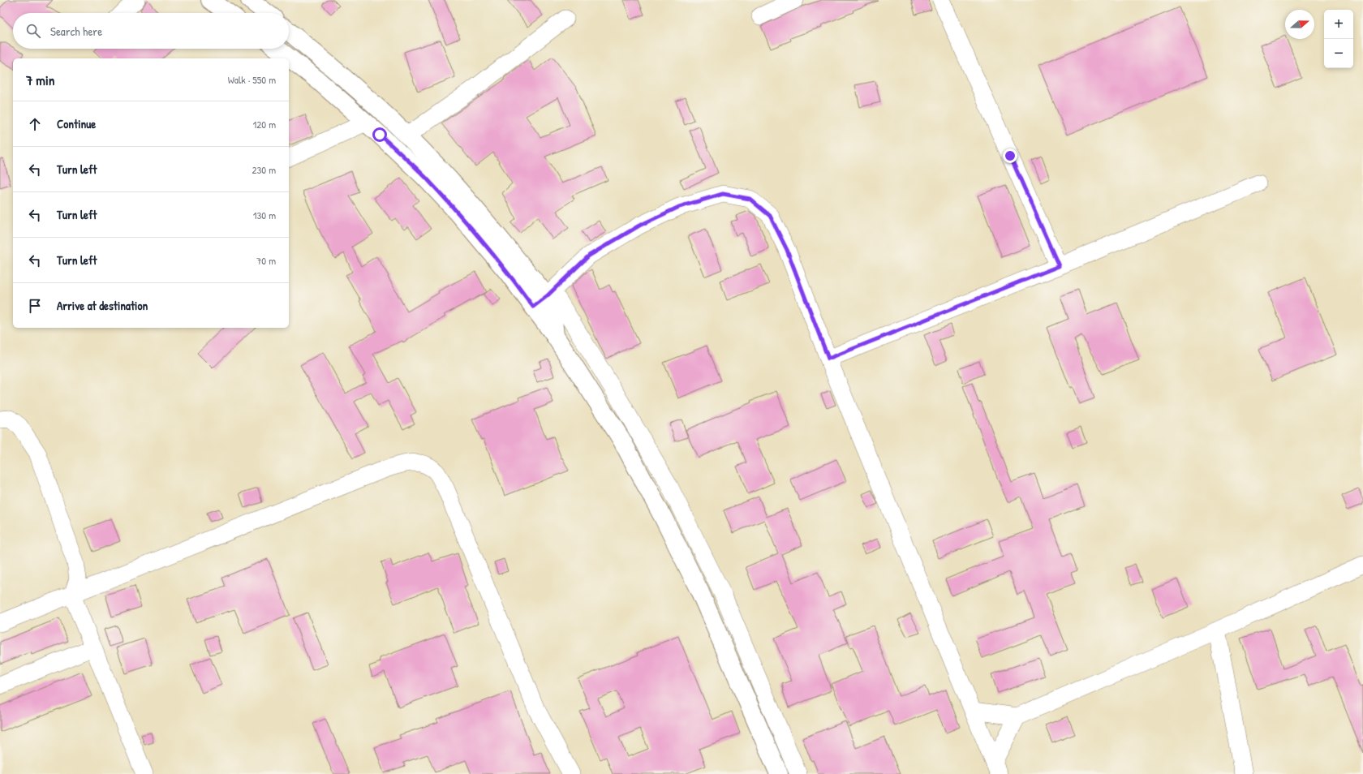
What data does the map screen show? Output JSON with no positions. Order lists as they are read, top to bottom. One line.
{"north":"right","page":{"map_buttons":["+","−"],"search":"Search here","heading":["7 min","Walk · 550 m"],"list":[["Continue","120 m"],["Turn left","230 m"],["Turn left","130 m"],["Turn left","70 m"],"Arrive at destination"]}}
